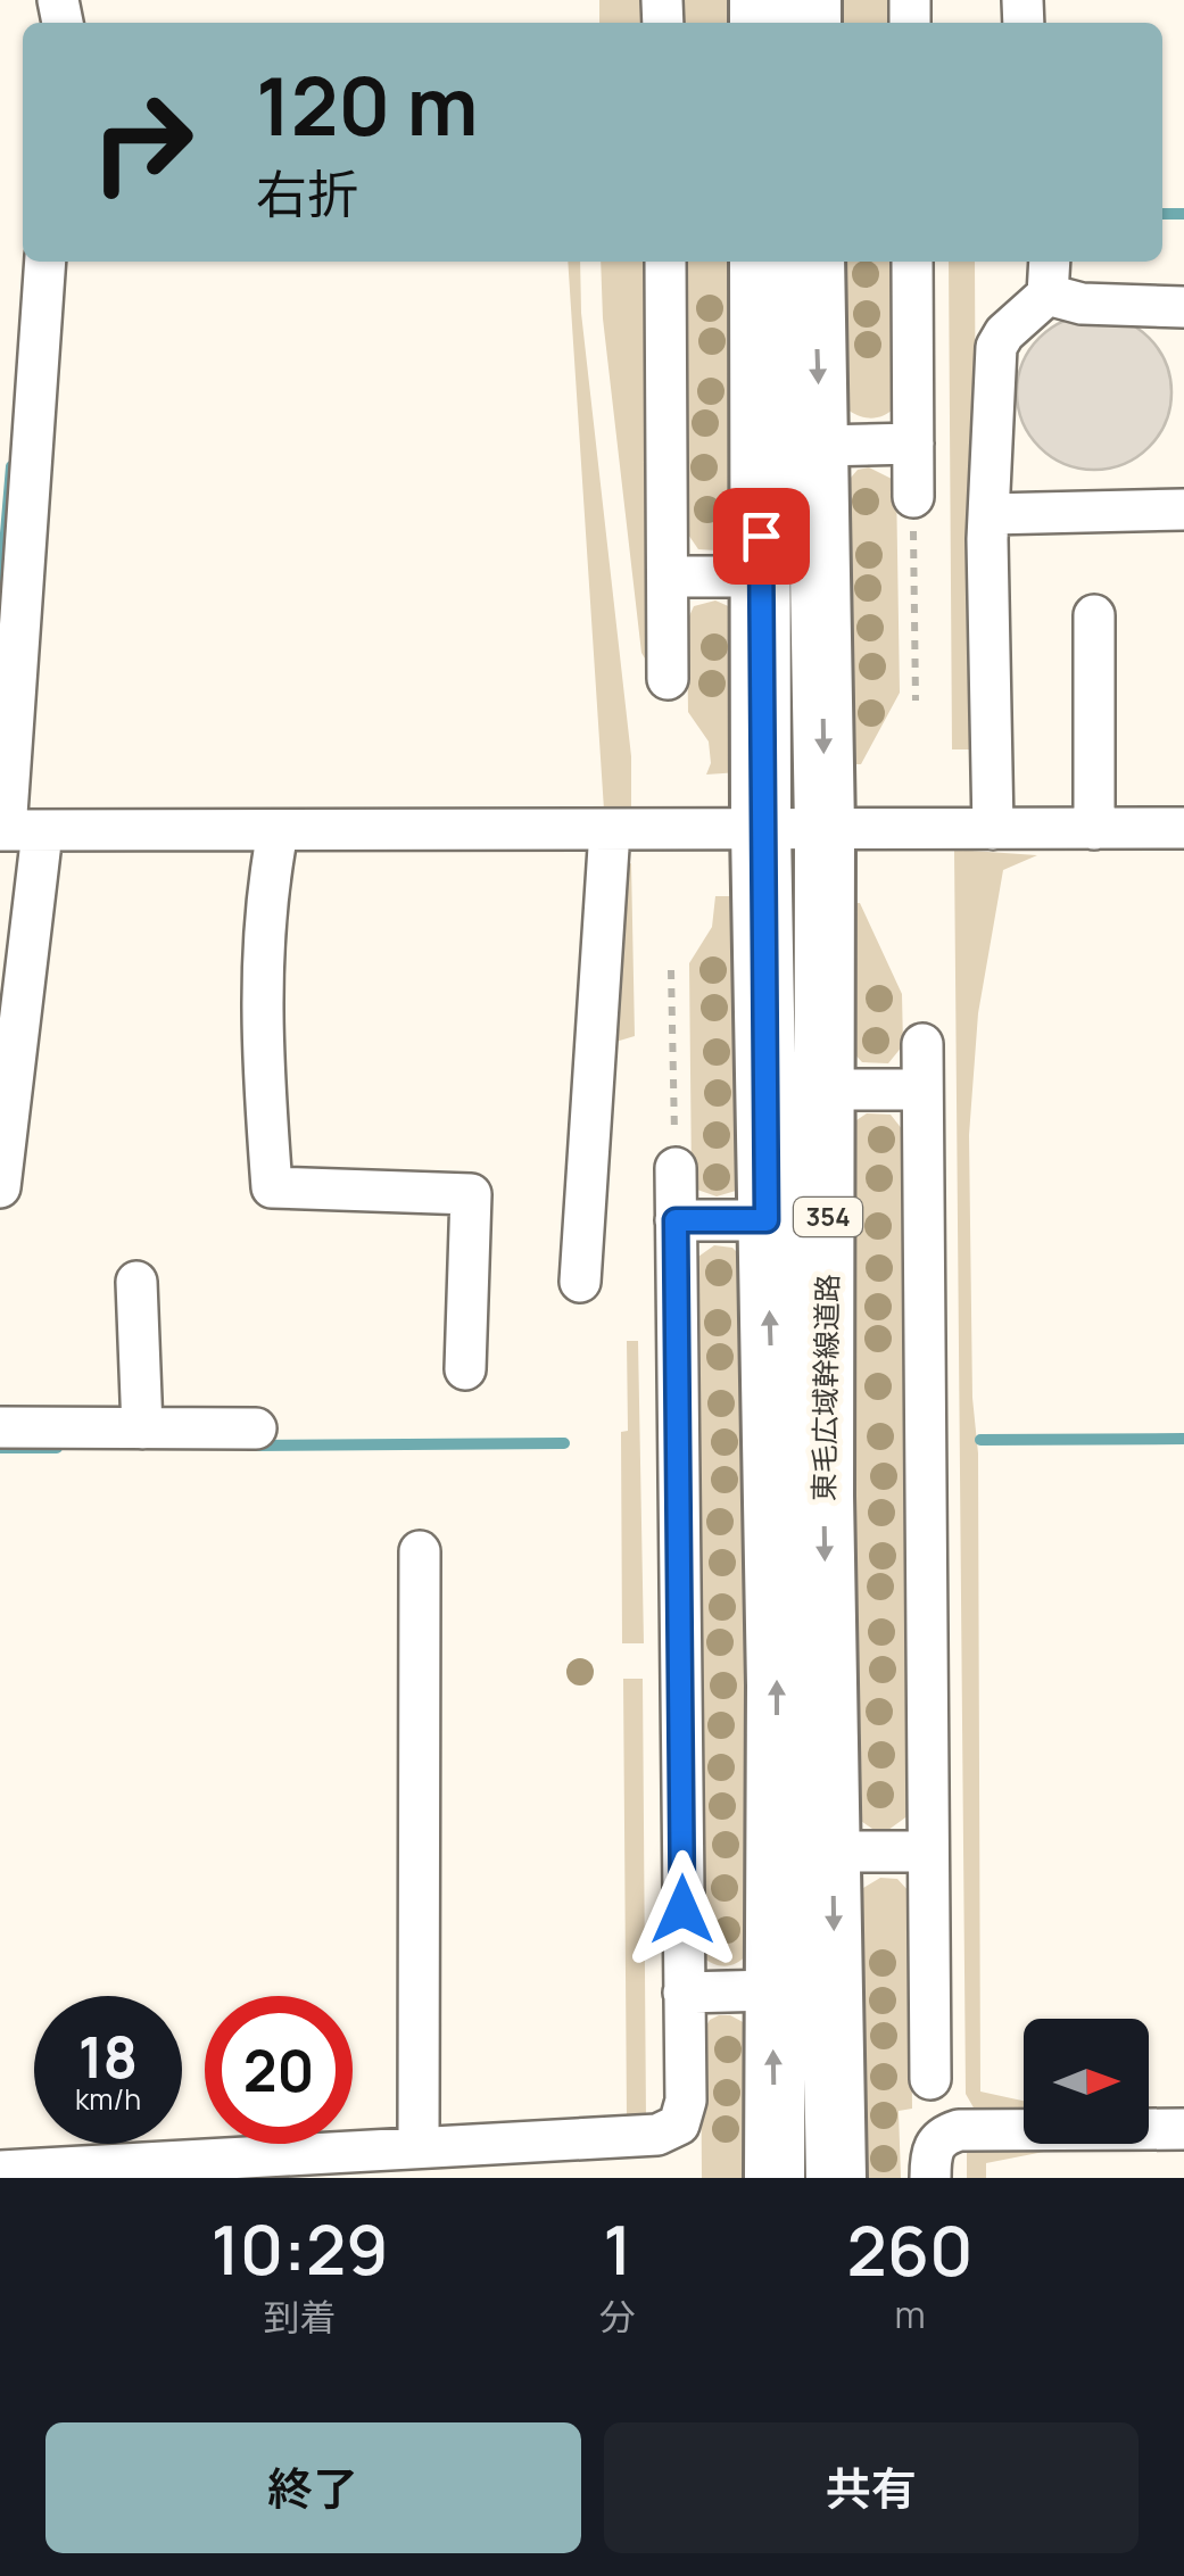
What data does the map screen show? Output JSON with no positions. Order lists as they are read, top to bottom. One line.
{"streets":{"highway":["354","東毛広域幹線道路"]},"north":"right","page":{"turn":["120 m","右折"],"speed":"18 km/h","limit":"20","eta":["10:29","到着","1","分","260","m"],"buttons":["終了","共有"]}}
